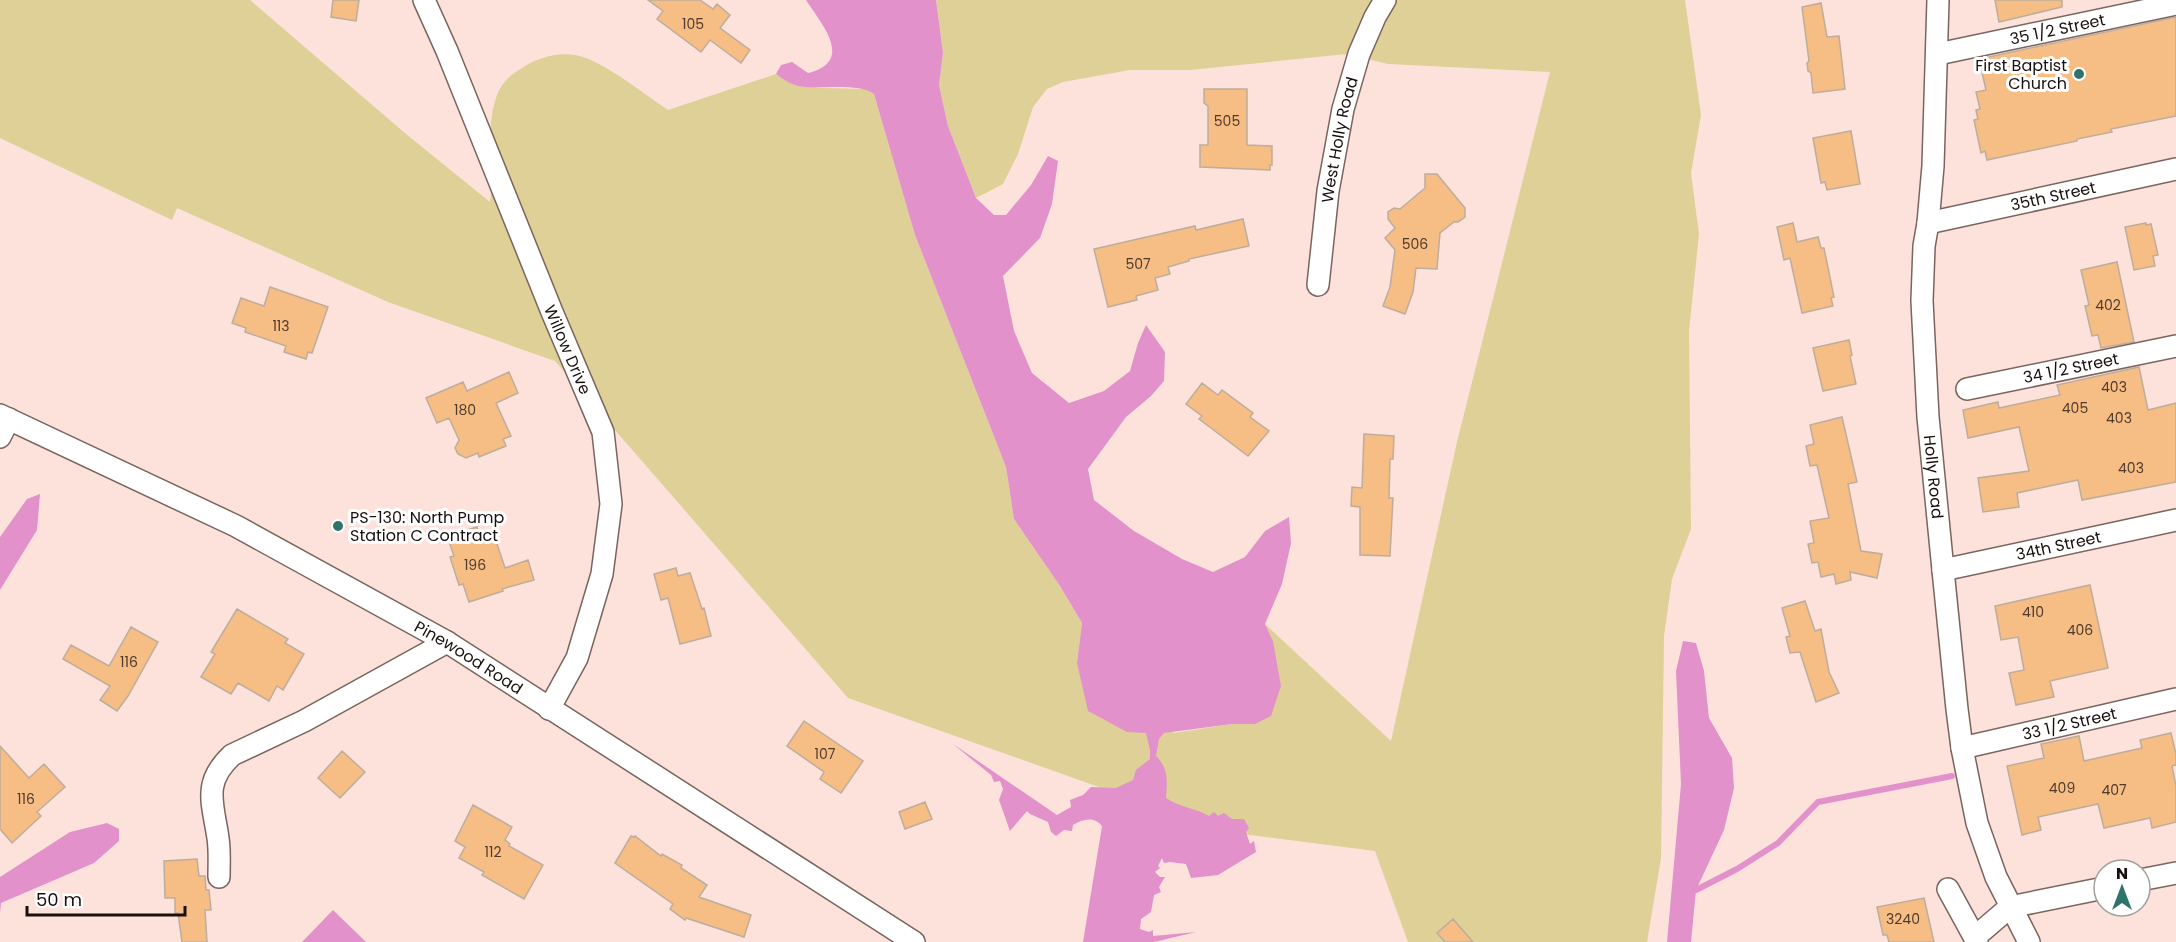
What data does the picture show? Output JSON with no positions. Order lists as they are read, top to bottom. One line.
{"streets":{"street":["35 1/2 Street","West Holly Road","35th Street","Willow Drive","34 1/2 Street","Holly Road","34th Street","Pinewood Road","33 1/2 Street"]},"crossings":[["35 1/2 Street","Holly Road"],["35th Street","Holly Road"],["Willow Drive","Pinewood Road"],["Holly Road","34th Street"],["Holly Road","33 1/2 Street"]],"places":["First Baptist Church","PS-130: North Pump Station C Contract"],"house_numbers":["105","505","506","507","402","113","403","405","180","403","403","196","410","406","116","107","409","407","116","112","3240"],"scale_bar":"50 m","north":"top"}
